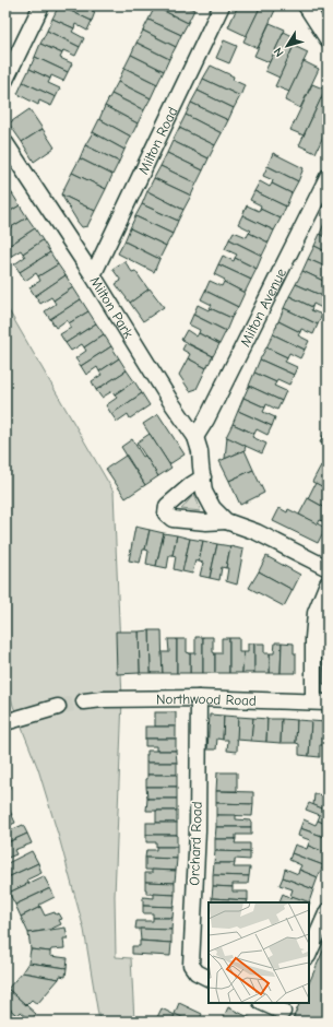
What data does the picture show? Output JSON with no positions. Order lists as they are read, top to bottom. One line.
{"streets":{"street":["Milton Road","Milton Park","Milton Avenue","Northwood Road","Orchard Road"]},"crossings":[["Milton Road","Milton Park"],["Milton Park","Milton Avenue"],["Northwood Road","Orchard Road"]],"north":"bottom left"}
